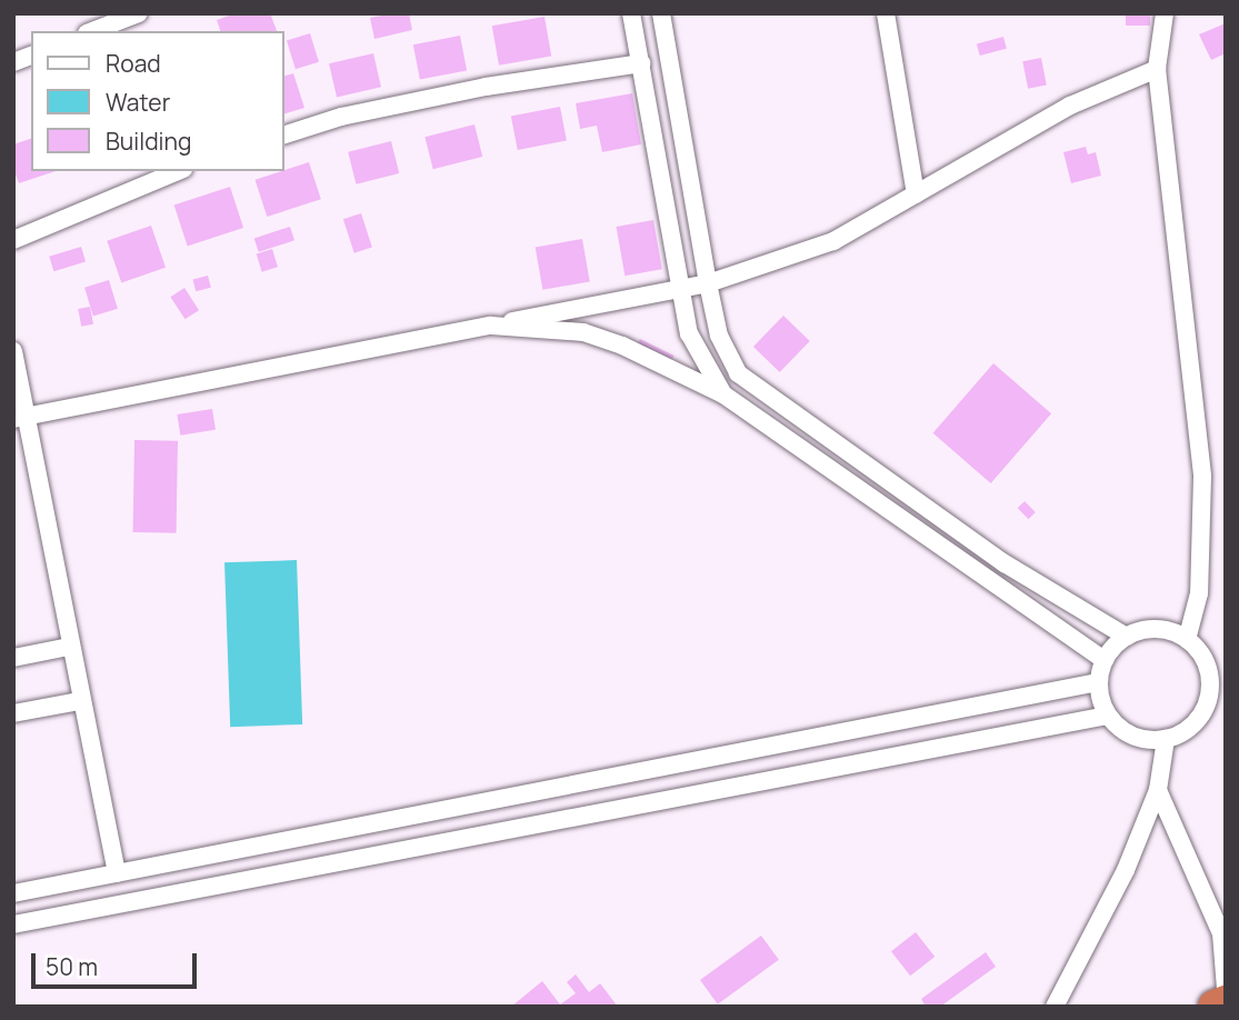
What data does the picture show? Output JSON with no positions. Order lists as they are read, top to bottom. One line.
{"legend":["Road","Water","Building"],"scale_bar":"50 m"}
